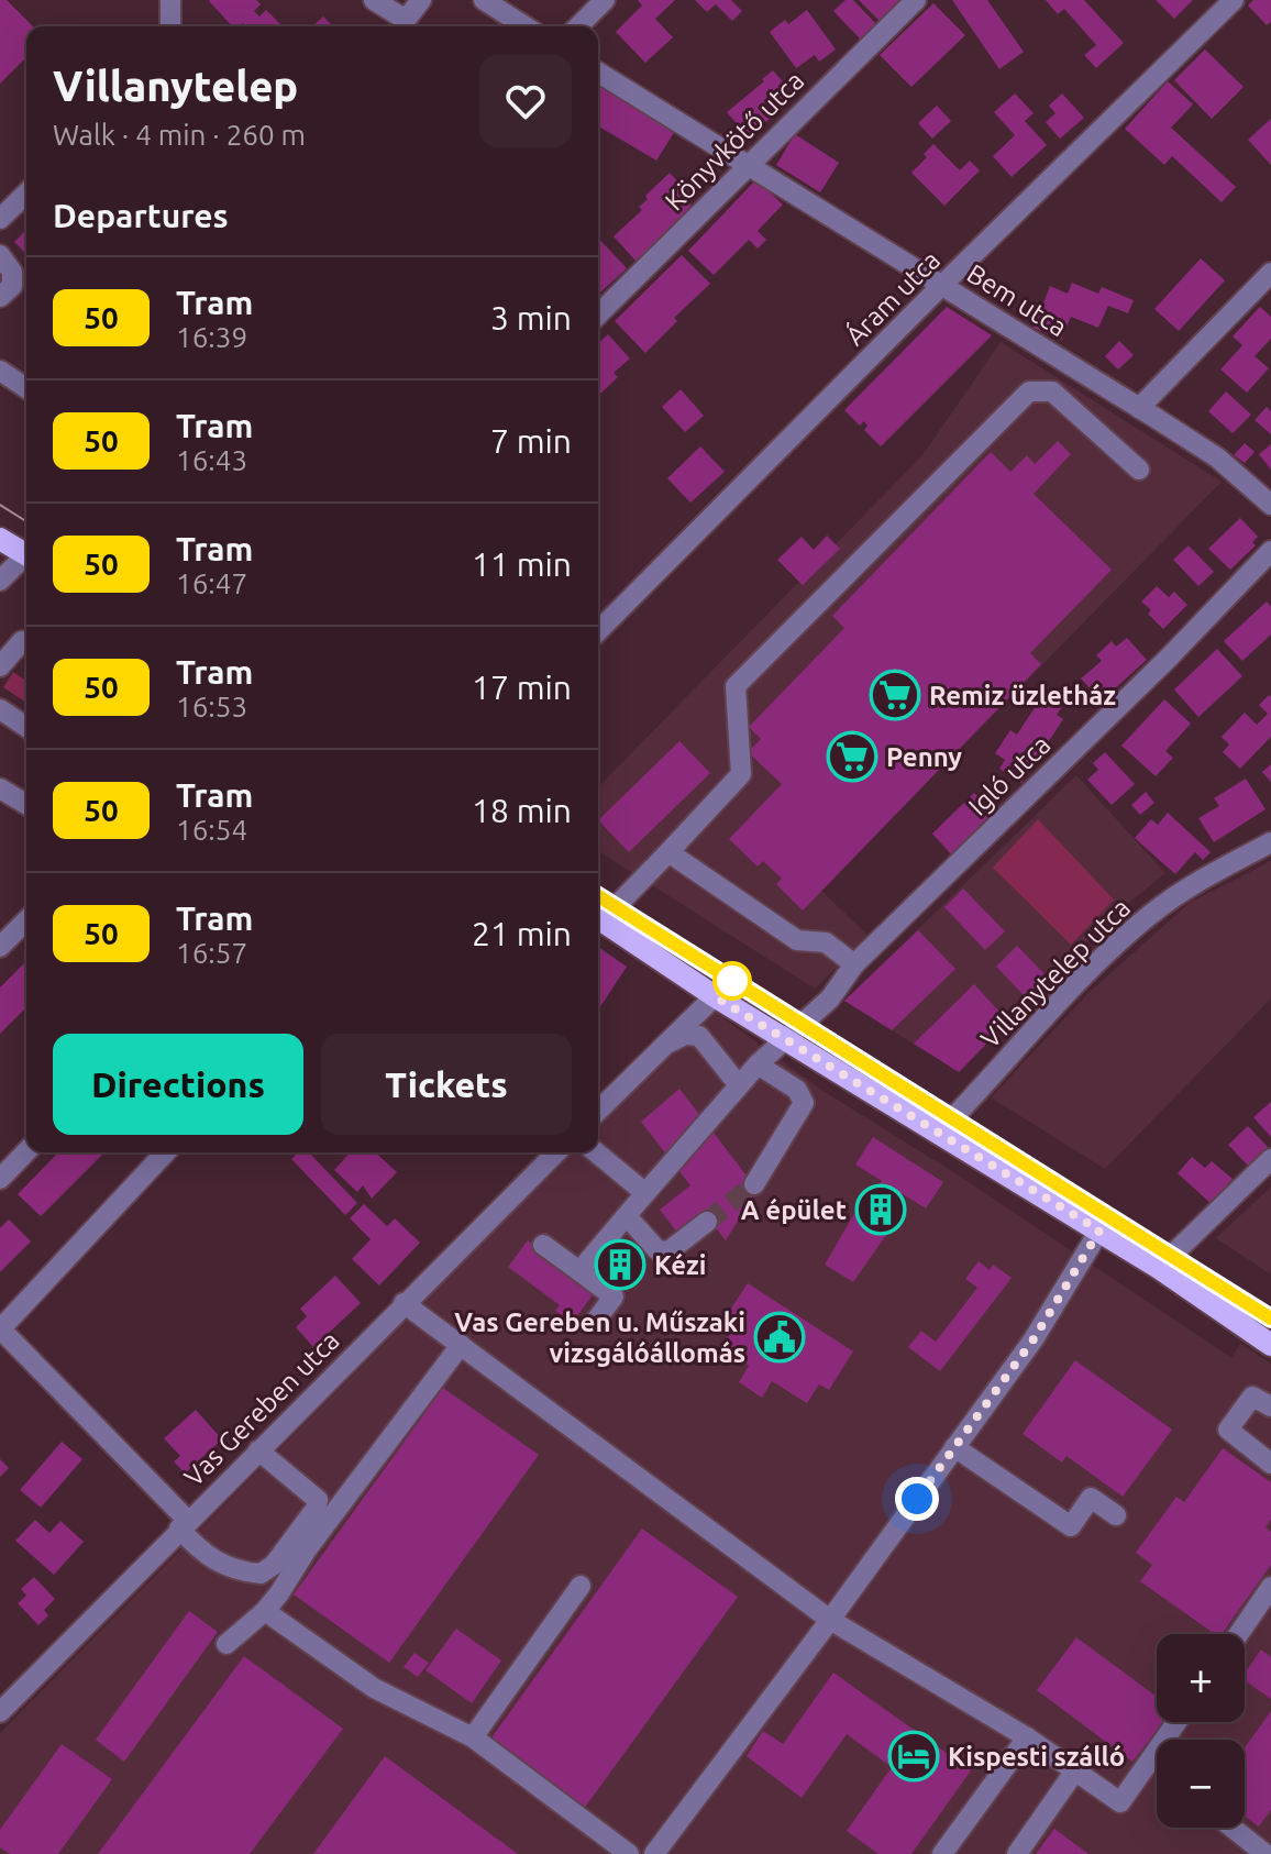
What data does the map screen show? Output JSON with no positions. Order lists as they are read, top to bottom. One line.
{"streets":{"street":["Könyvkötő utca","Áram utca","Bem utca","Igló utca","Villanytelep utca","Vas Gereben utca"]},"crossings":[["Könyvkötő utca","Bem utca"],["Áram utca","Bem utca"]],"places":{"supermarket":["Remiz üzletház","Penny"],"building":["A épület","Kézi"],"public building":["Vas Gereben u. Műszaki vizsgálóállomás"],"hotel":["Kispesti szálló"]},"lines":["tram line 50"],"page":{"heading":[["Villanytelep","Walk · 4 min · 260 m"],"Departures"],"list":[{"mark":"50","name":"Tram","note":"16:39","value":"3 min"},{"mark":"50","name":"Tram","note":"16:43","value":"7 min"},{"mark":"50","name":"Tram","note":"16:47","value":"11 min"},{"mark":"50","name":"Tram","note":"16:53","value":"17 min"},{"mark":"50","name":"Tram","note":"16:54","value":"18 min"},{"mark":"50","name":"Tram","note":"16:57","value":"21 min"}],"buttons":["Directions","Tickets"],"map_buttons":["+","−"]}}
